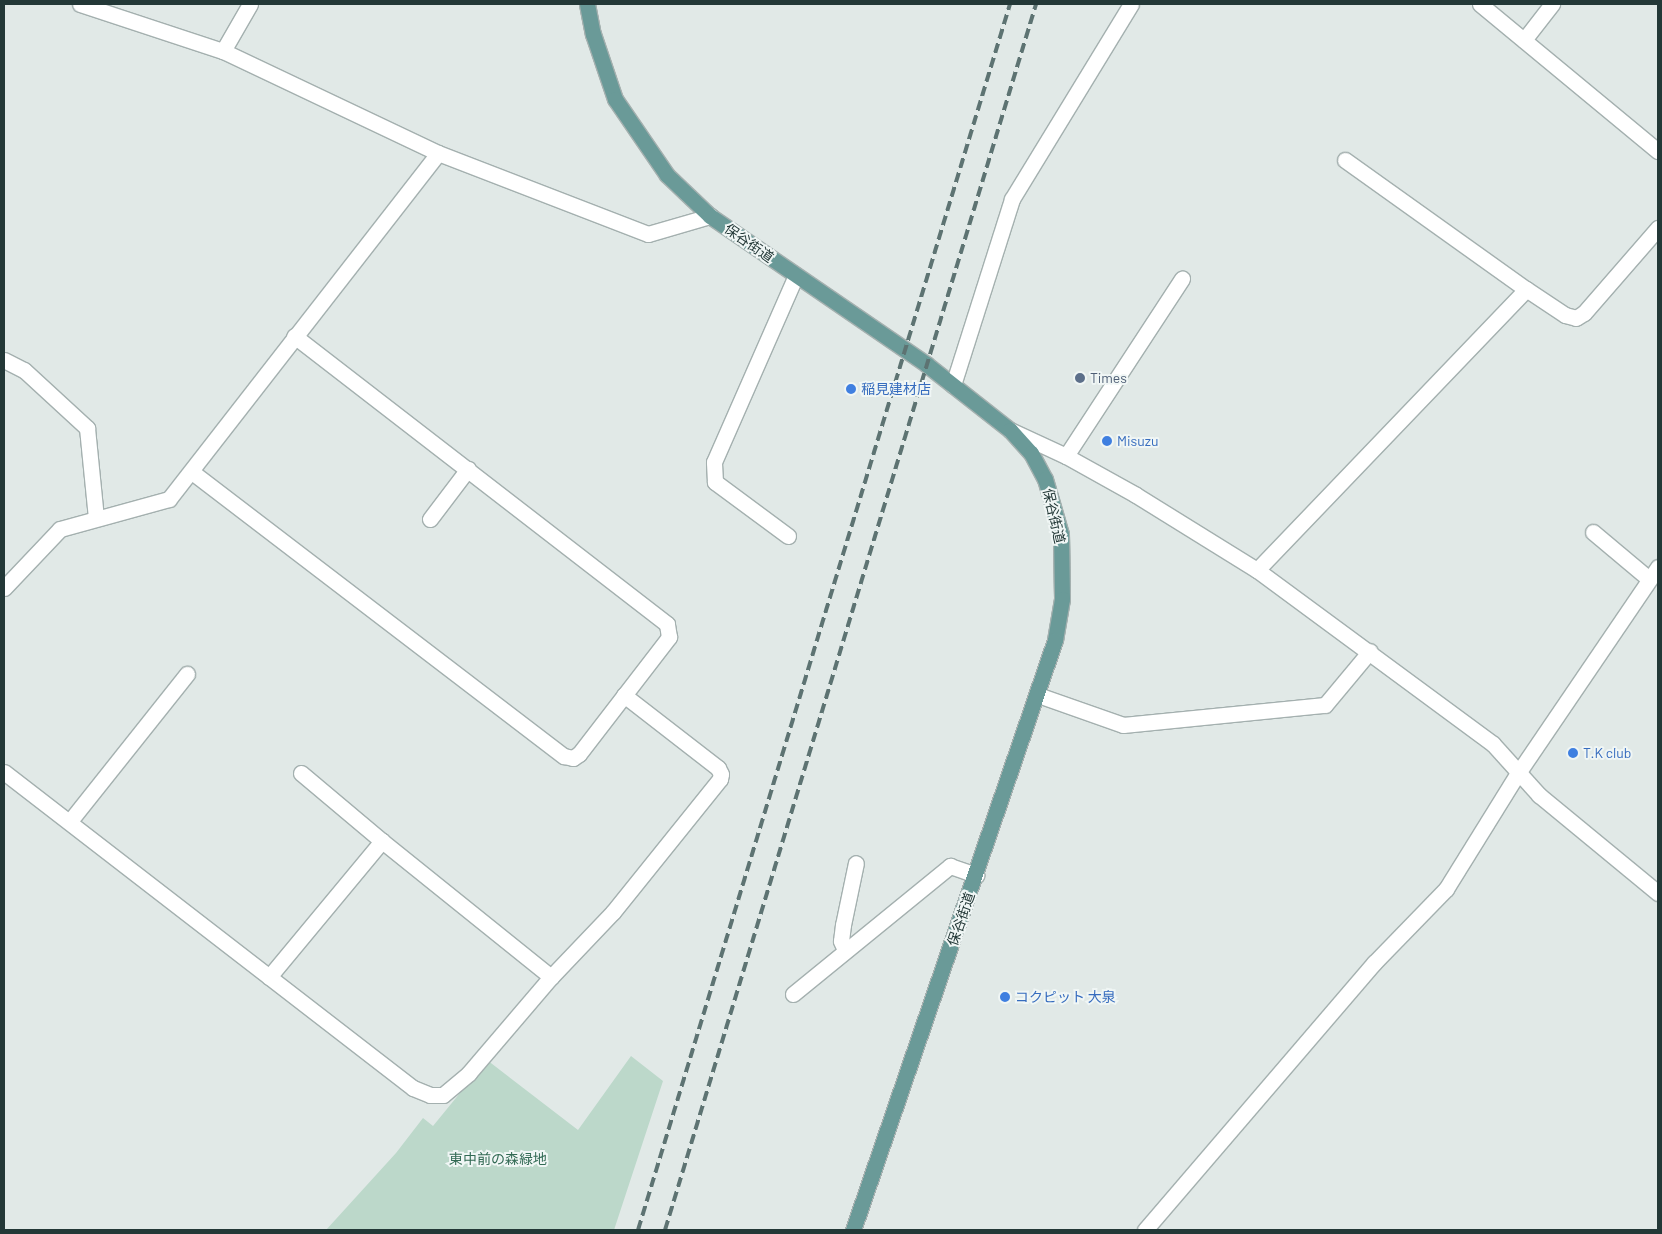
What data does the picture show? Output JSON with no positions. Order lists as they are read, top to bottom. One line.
{"streets":{"main road":["保谷街道"]},"parks":["東中前の森緑地"],"places":["Times","稲見建材店","Misuzu","T.K club","コクピット 大泉"]}
